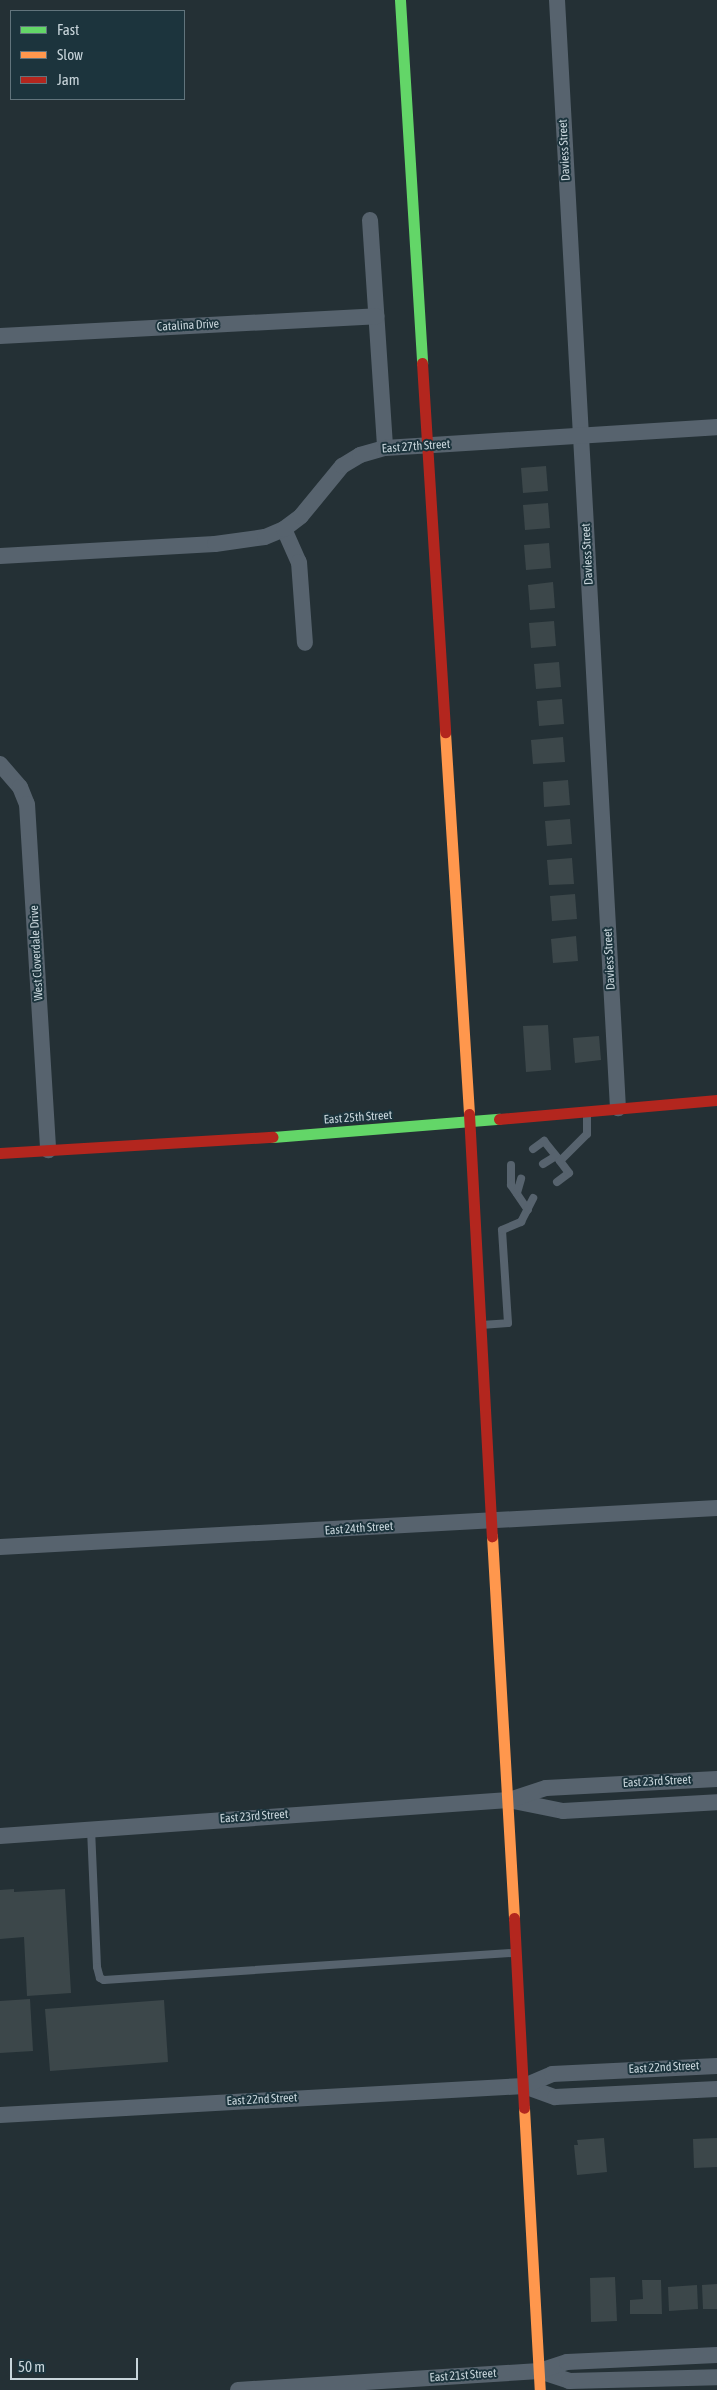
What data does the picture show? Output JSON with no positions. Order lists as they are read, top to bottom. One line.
{"streets":{"street":["Daviess Street","Catalina Drive","East 27th Street","West Cloverdale Drive","East 25th Street","East 24th Street","East 23rd Street","East 22nd Street","East 21st Street"]},"crossings":[["Daviess Street","East 27th Street"],["Daviess Street","East 25th Street"],["West Cloverdale Drive","East 25th Street"]],"legend":["Fast","Slow","Jam"],"scale_bar":"50 m"}
